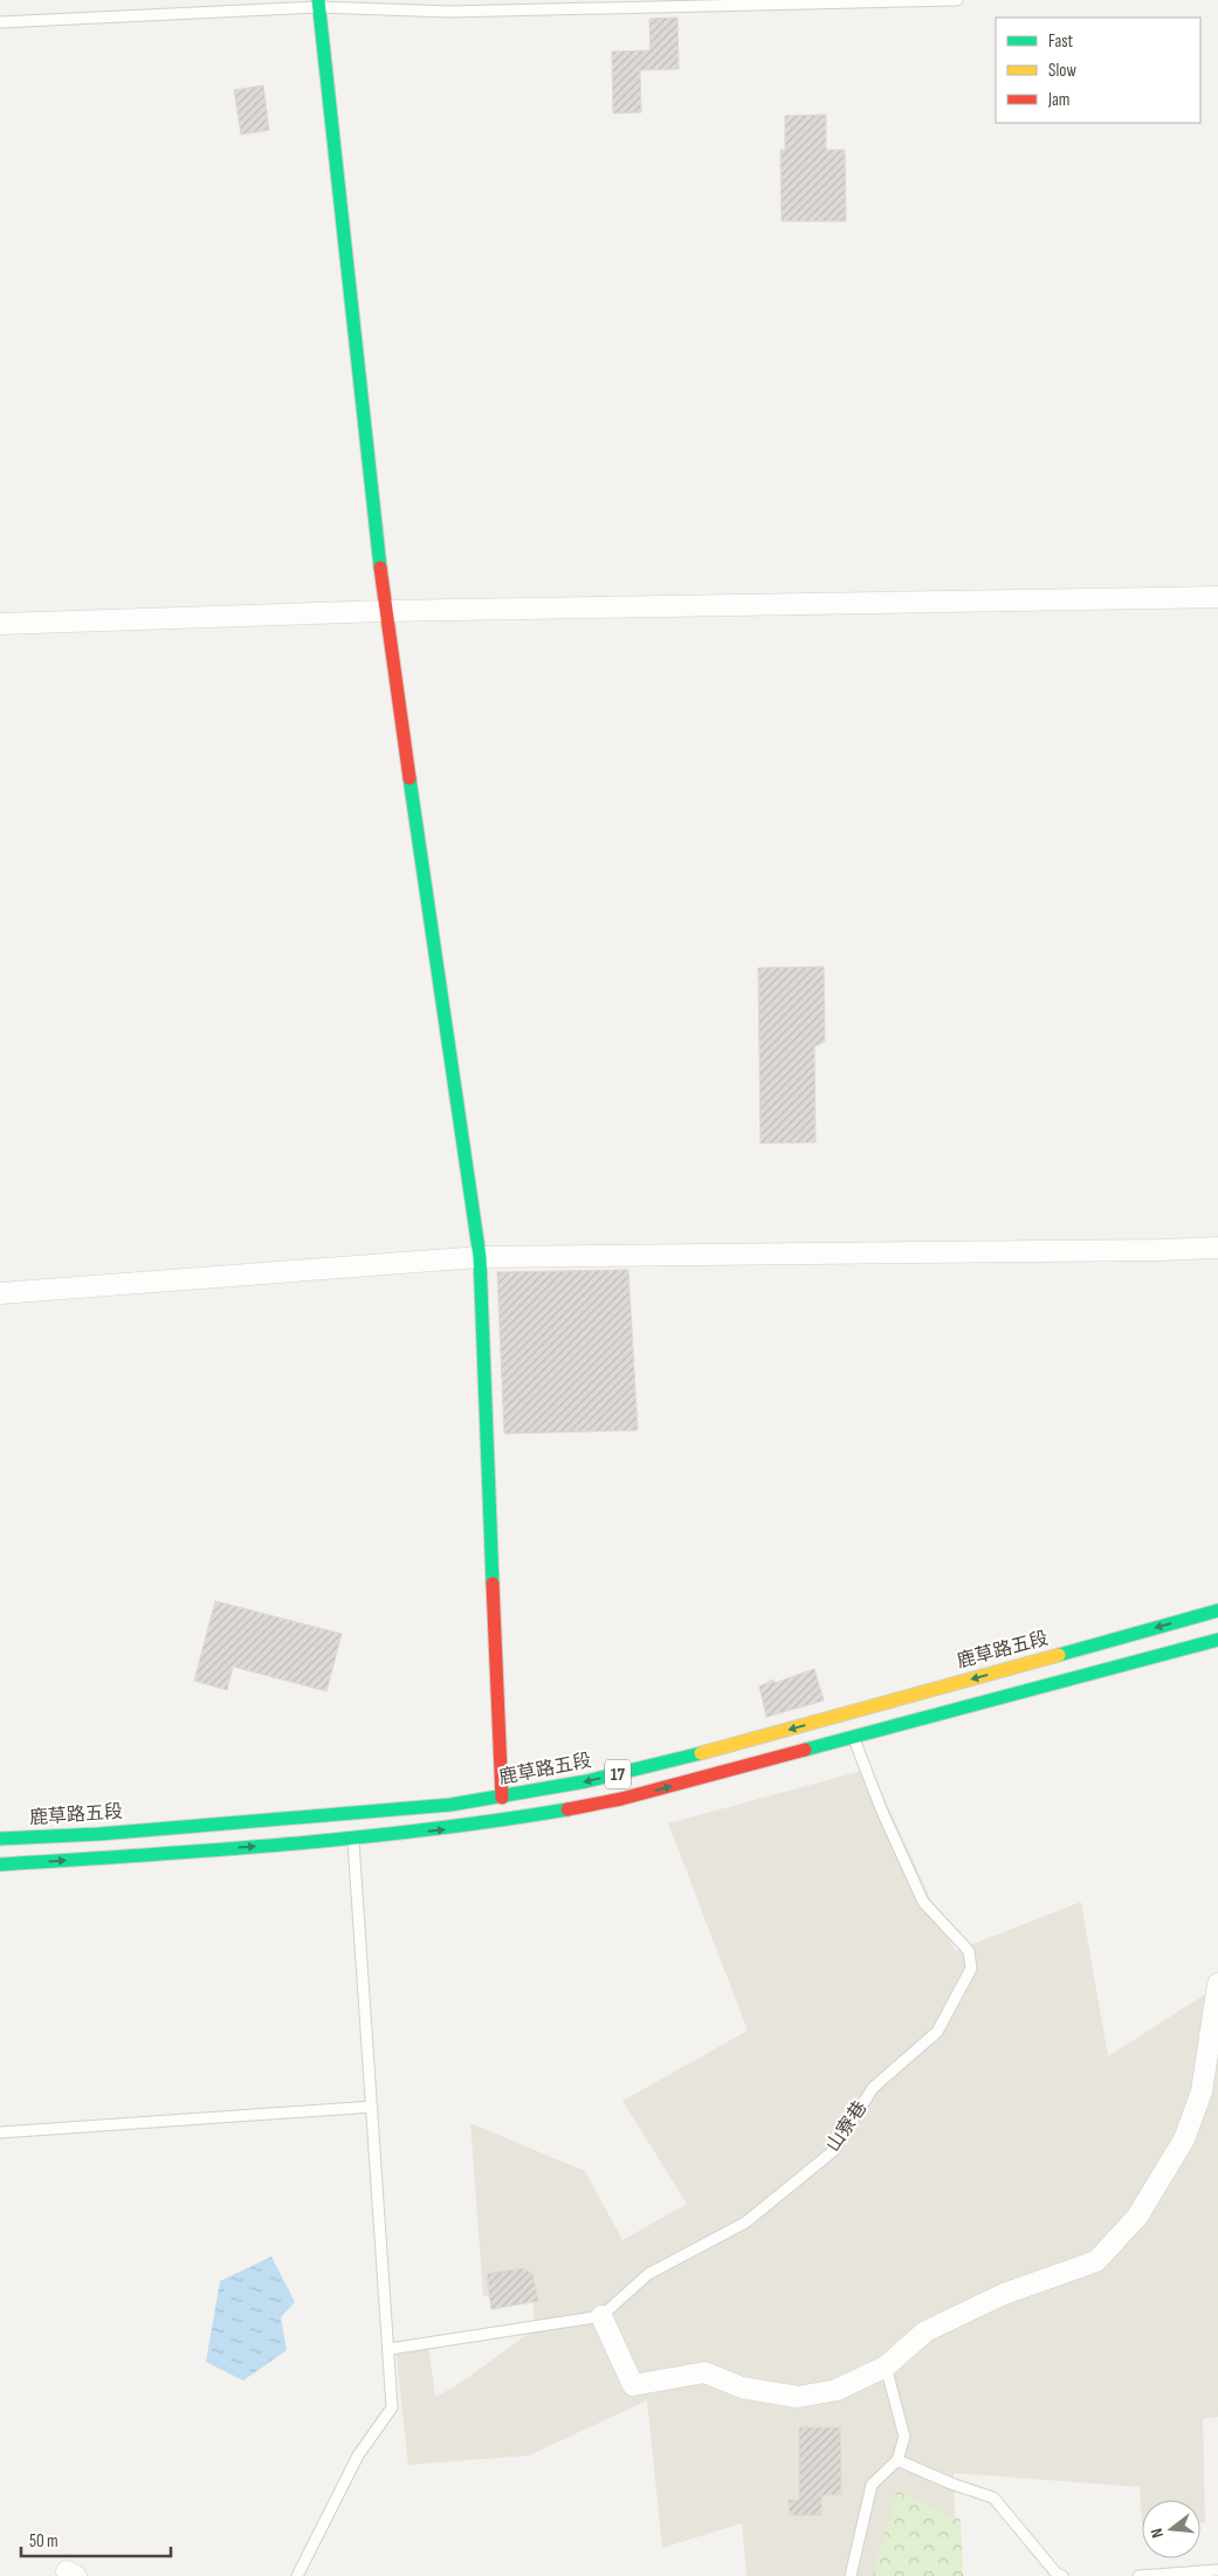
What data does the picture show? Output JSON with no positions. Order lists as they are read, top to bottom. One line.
{"streets":{"main road":["鹿草路五段","17"],"lane":["山寮巷"]},"crossings":[["鹿草路五段","山寮巷"]],"legend":["Fast","Slow","Jam"],"scale_bar":"50 m","north":"left"}
